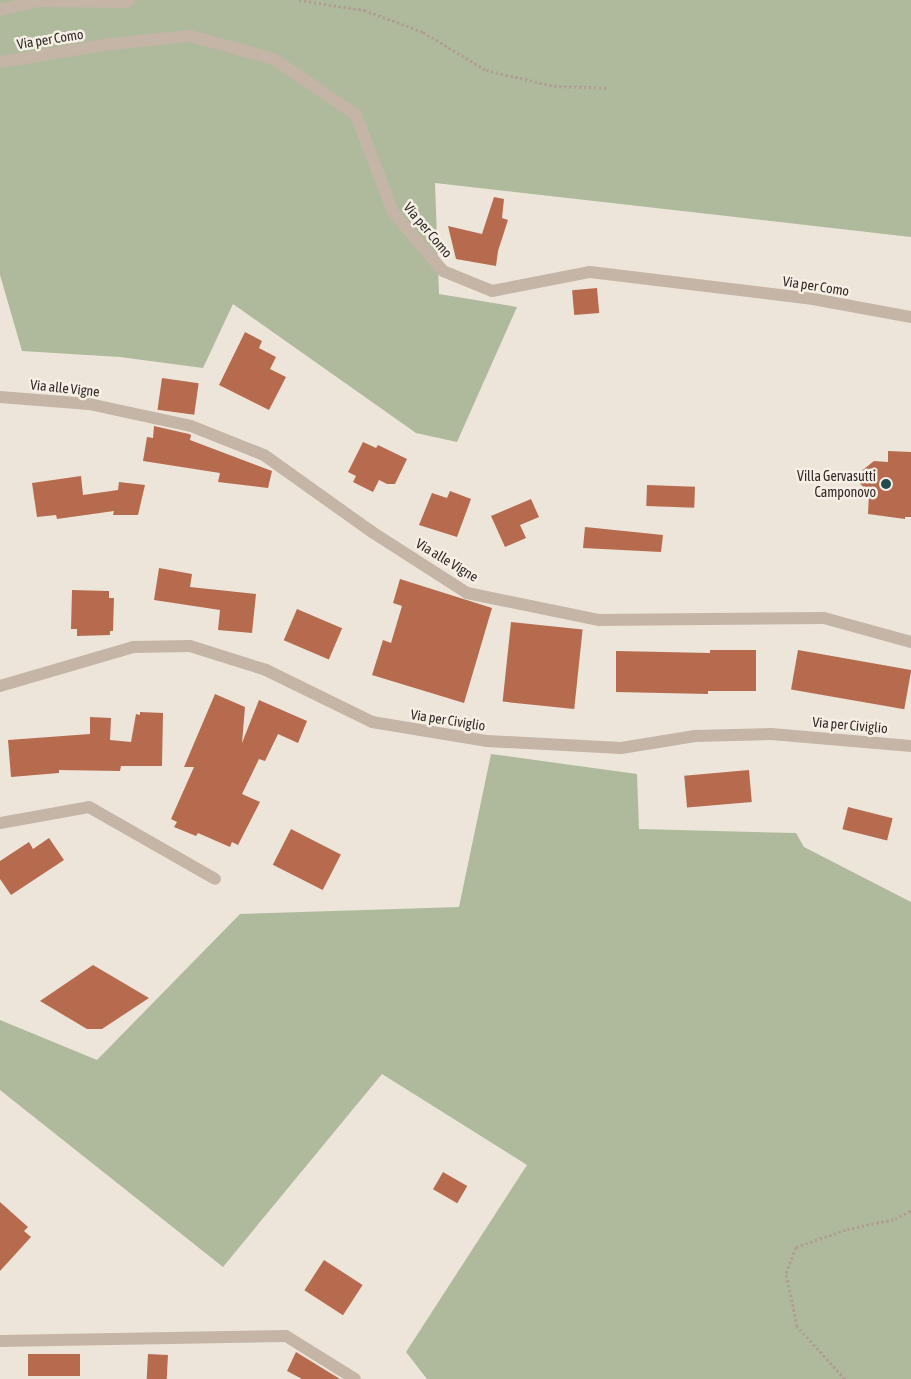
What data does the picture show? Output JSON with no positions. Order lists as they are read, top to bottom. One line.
{"streets":{"street":["Via per Como","Via alle Vigne","Via per Civiglio"]},"places":["Villa Gervasutti Camponovo"]}
